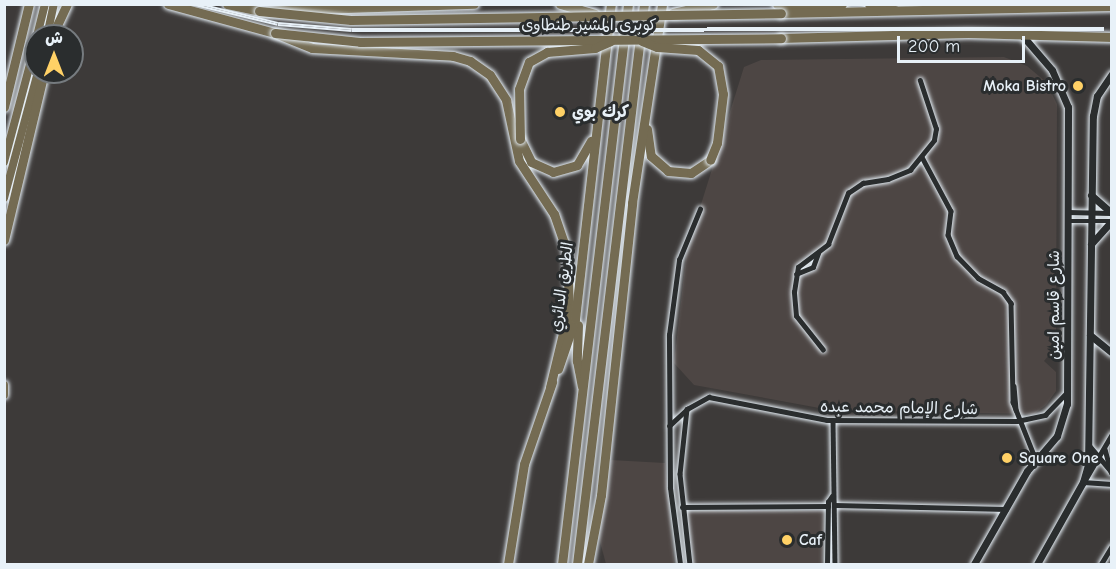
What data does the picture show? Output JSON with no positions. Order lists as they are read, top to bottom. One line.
{"streets":{"highway":["كوبرى المشير طنطاوى","الطريق الدائري"],"main road":["شارع قاسم امين"],"street":["شارع الإمام محمد عبده"]},"crossings":[["كوبرى المشير طنطاوى","شارع قاسم امين"],["شارع قاسم امين","شارع الإمام محمد عبده"]],"places":["Moka Bistro","كرك بوي","Square One","Caf"],"scale_bar":"200 m","north":"top"}
